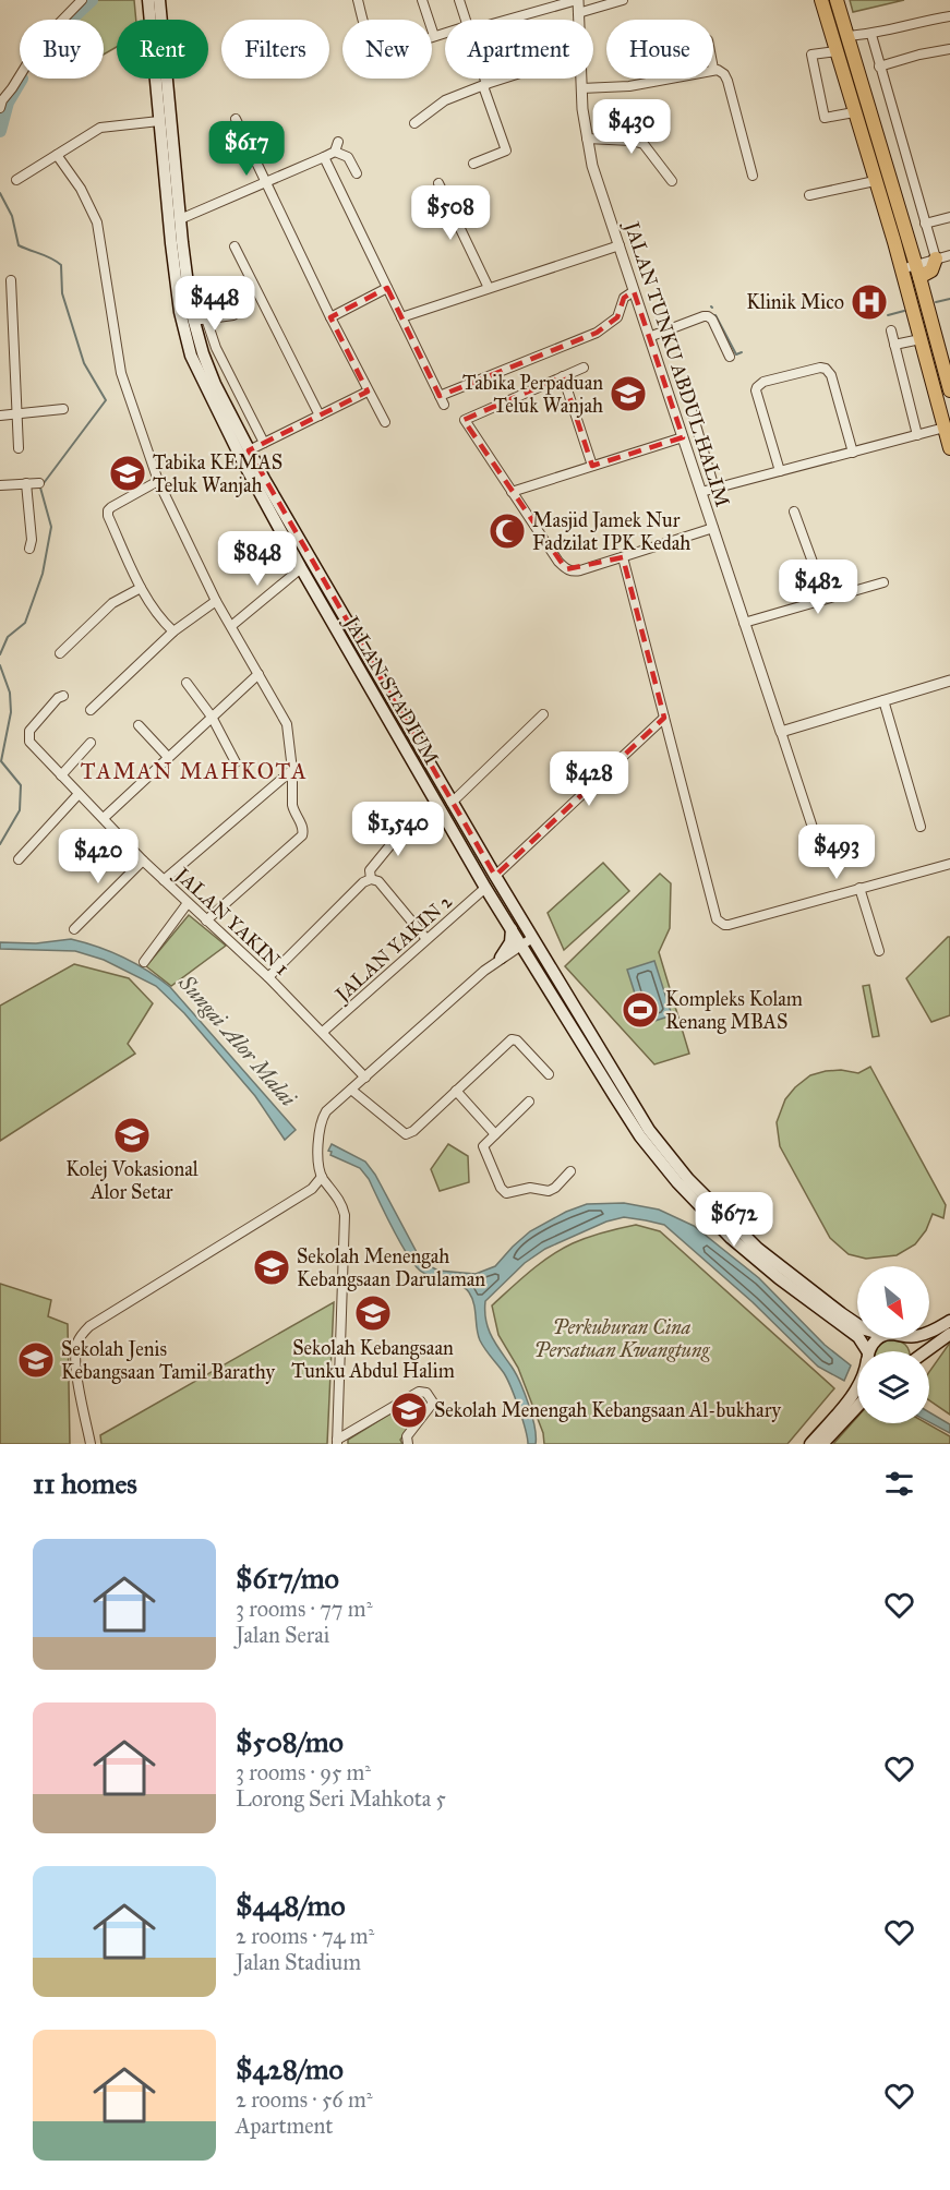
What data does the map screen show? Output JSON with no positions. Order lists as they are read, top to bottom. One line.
{"streets":{"main road":["JALAN STADIUM"],"street":["JALAN TUNKU ABDUL HALIM","JALAN YAKIN 1","JALAN YAKIN 2"]},"crossings":[["JALAN STADIUM","JALAN YAKIN 2"],["JALAN YAKIN 1","JALAN YAKIN 2"]],"districts":["TAMAN MAHKOTA"],"water":["Sungai Alor Malai"],"parks":["Perkuburan Cina Persatuan Kwangtung"],"places":{"hospital":["Klinik Mico"],"school or university":["Tabika Perpaduan Teluk Wanjah","Tabika KEMAS Teluk Wanjah","Kolej Vokasional Alor Setar","Sekolah Menengah Kebangsaan Darulaman","Sekolah Kebangsaan Tunku Abdul Halim","Sekolah Jenis Kebangsaan Tamil Barathy","Sekolah Menengah Kebangsaan Al-bukhary"],"mosque":["Masjid Jamek Nur Fadzilat IPK Kedah"],"sports":["Kompleks Kolam Renang MBAS"]},"north":"bottom right","page":{"chip":["Buy","Rent","Filters","New","Apartment","House"],"price":["$430","$617","$508","$448","$848","$482","$428","$1,540","$493","$420","$672"],"heading":"11 homes","list":[{"name":"$617/mo","note":"3 rooms · 77 m² · Jalan Serai"},{"name":"$508/mo","note":"3 rooms · 95 m² · Lorong Seri Mahkota 5"},{"name":"$448/mo","note":"2 rooms · 74 m² · Jalan Stadium"},{"name":"$428/mo","note":"2 rooms · 56 m² · Apartment"}]}}
